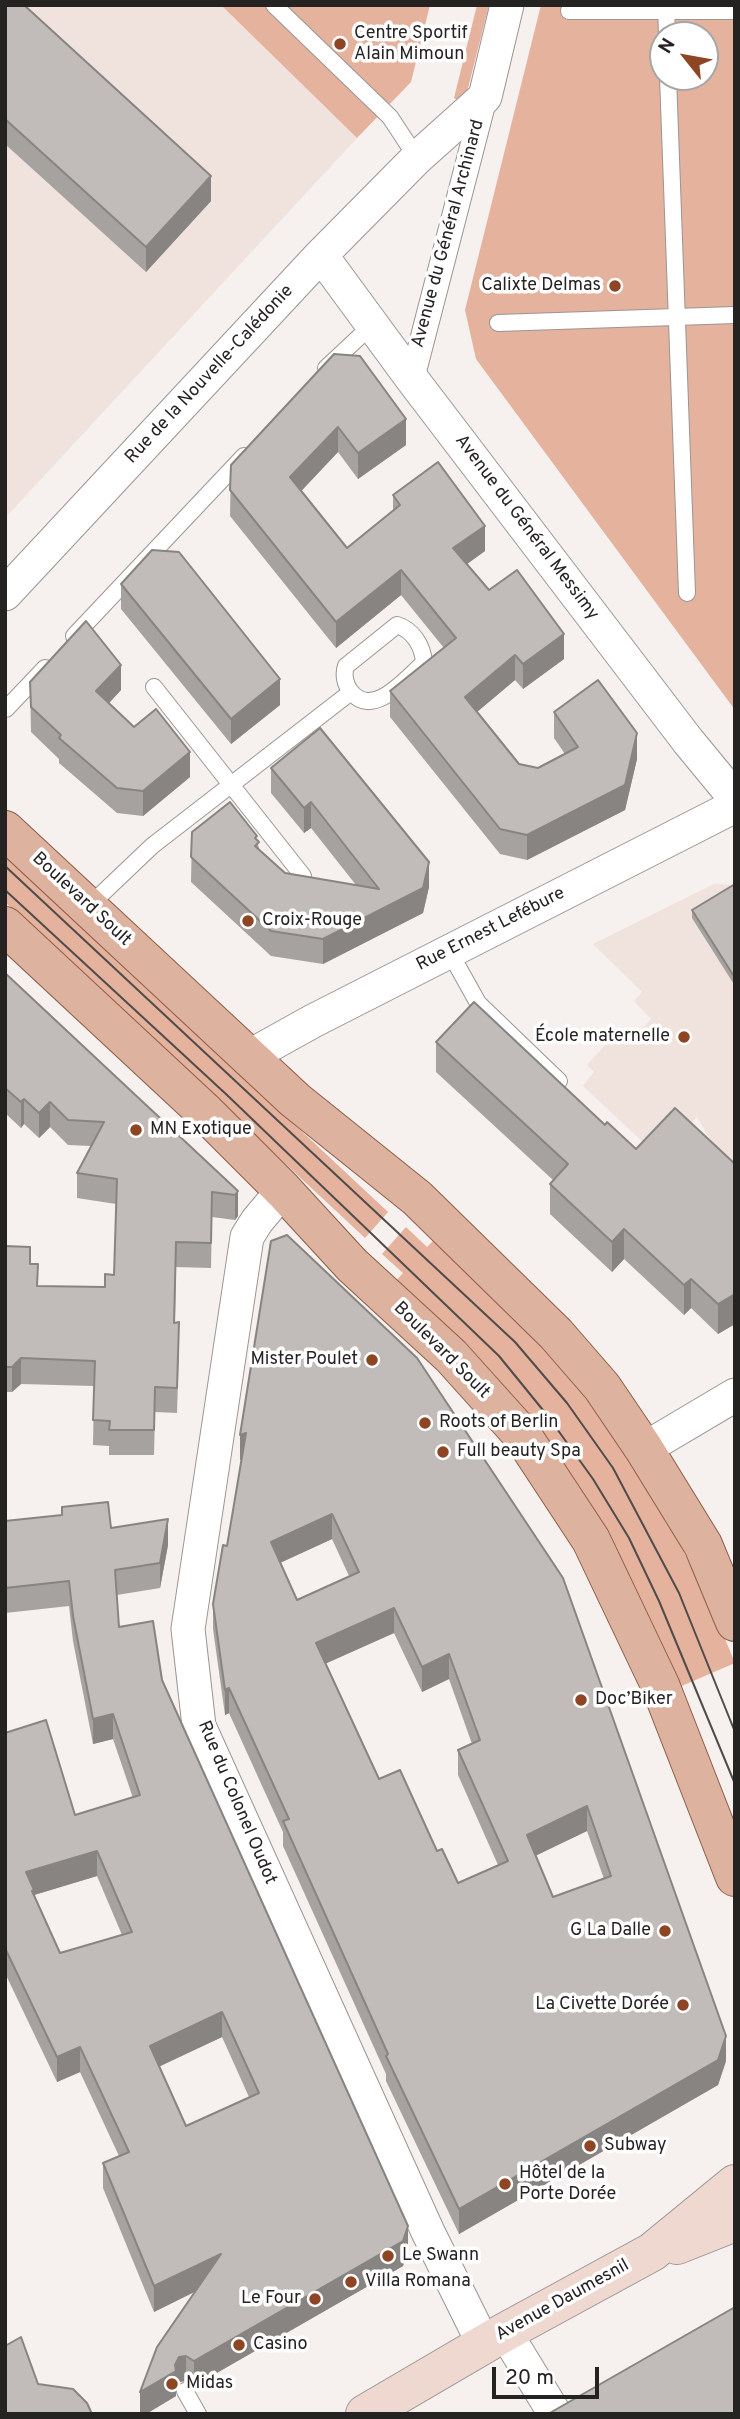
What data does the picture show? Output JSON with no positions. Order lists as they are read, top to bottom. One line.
{"streets":{"main road":["Boulevard Soult","Avenue Daumesnil"],"street":["Avenue du Général Archinard","Rue de la Nouvelle-Calédonie","Avenue du Général Messimy","Rue Ernest Lefébure","Rue du Colonel Oudot"]},"crossings":[["Avenue du Général Archinard","Rue de la Nouvelle-Calédonie"],["Avenue du Général Archinard","Avenue du Général Messimy"],["Rue de la Nouvelle-Calédonie","Avenue du Général Messimy"],["Boulevard Soult","Rue Ernest Lefébure"],["Boulevard Soult","Rue du Colonel Oudot"],["Rue du Colonel Oudot","Avenue Daumesnil"]],"places":["Centre Sportif Alain Mimoun","Calixte Delmas","Croix-Rouge","École maternelle","MN Exotique","Mister Poulet","Roots of Berlin","Full beauty Spa","Doc’Biker","G La Dalle","La Civette Dorée","Subway","Hôtel de la Porte Dorée","Le Swann","Villa Romana","Le Four","Casino","Midas"],"scale_bar":"20 m","north":"top left"}
